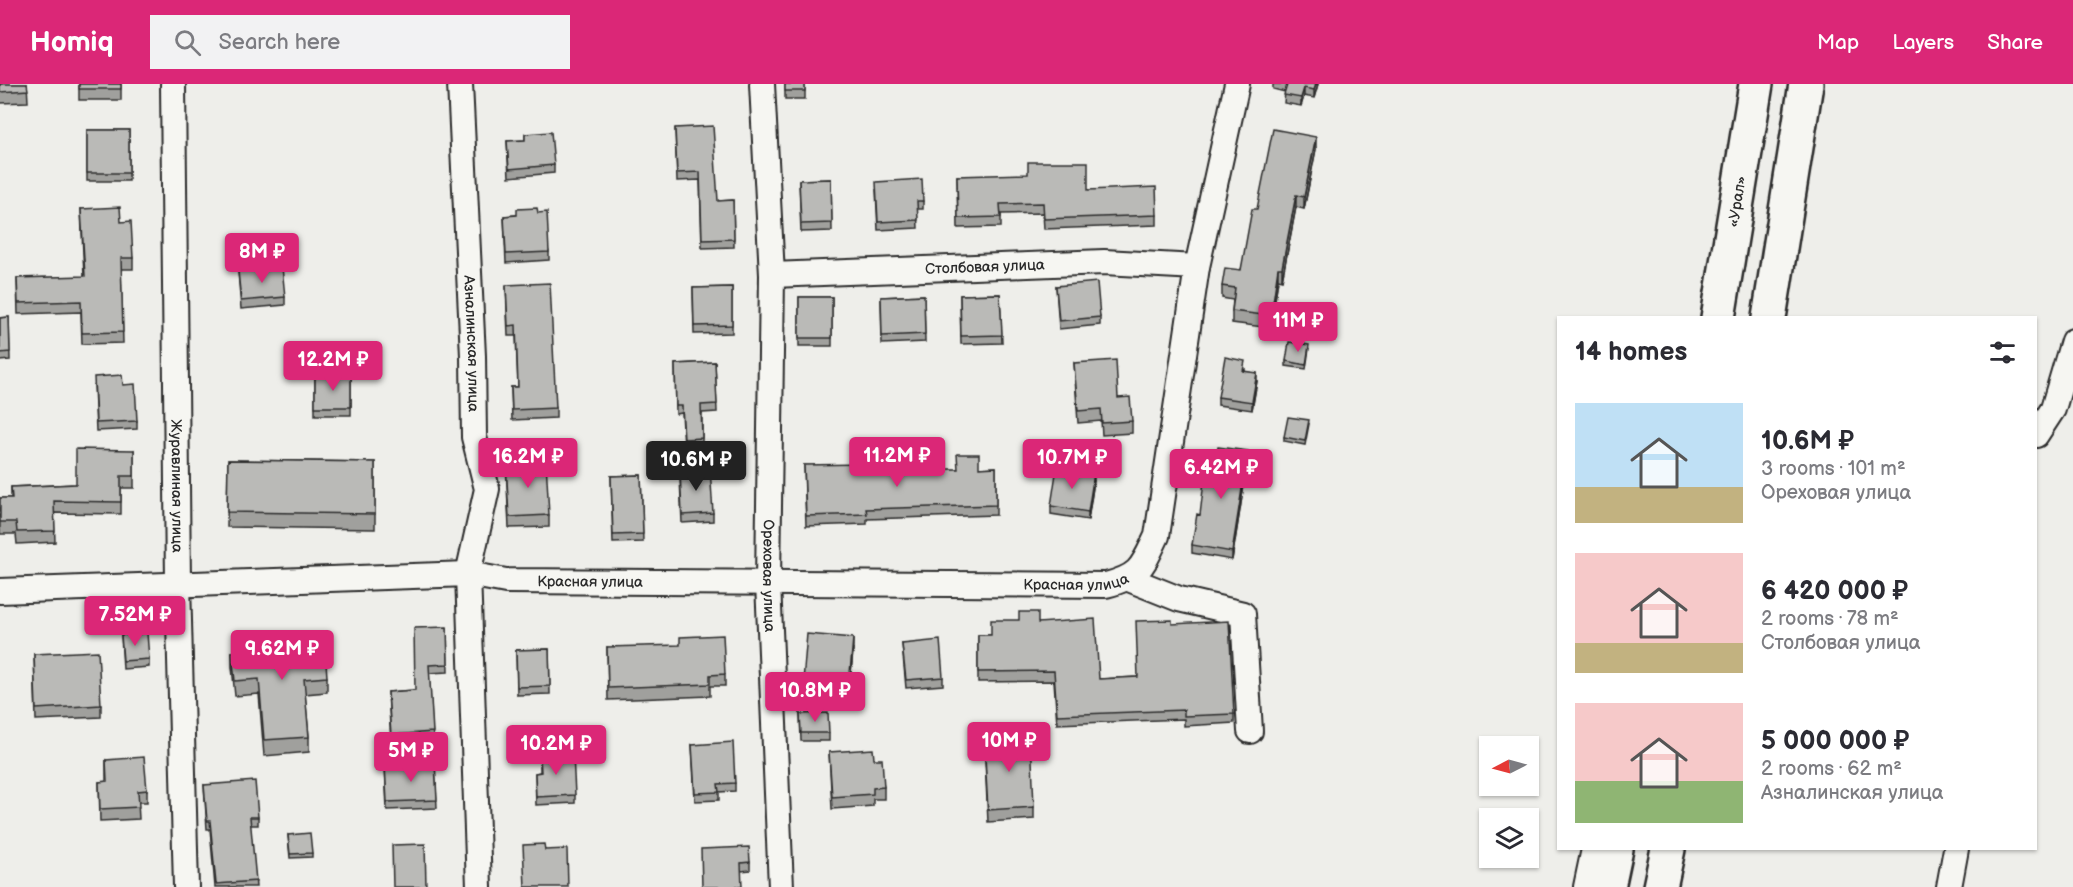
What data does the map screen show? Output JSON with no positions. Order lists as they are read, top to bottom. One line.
{"streets":{"highway":["«Урал»"],"street":["Столбовая улица","Азналинская улица","Журавлиная улица","Ореховая улица","Красная улица"]},"crossings":[["Столбовая улица","Ореховая улица"],["Столбовая улица","Красная улица"],["Азналинская улица","Красная улица"],["Журавлиная улица","Красная улица"],["Ореховая улица","Красная улица"]],"north":"left","page":{"header":"Homiq","search":"Search here","nav":["Map","Layers","Share"],"price":["8M ₽","11M ₽","12.2M ₽","11.2M ₽","16.2M ₽","10.7M ₽","10.6M ₽","6.42M ₽","7.52M ₽","9.62M ₽","10.8M ₽","10M ₽","10.2M ₽","5M ₽"],"heading":"14 homes","list":[{"name":"10.6M ₽","note":"3 rooms · 101 m² · Ореховая улица"},{"name":"6 420 000 ₽","note":"2 rooms · 78 m² · Столбовая улица"},{"name":"5 000 000 ₽","note":"2 rooms · 62 m² · Азналинская улица"}]}}
